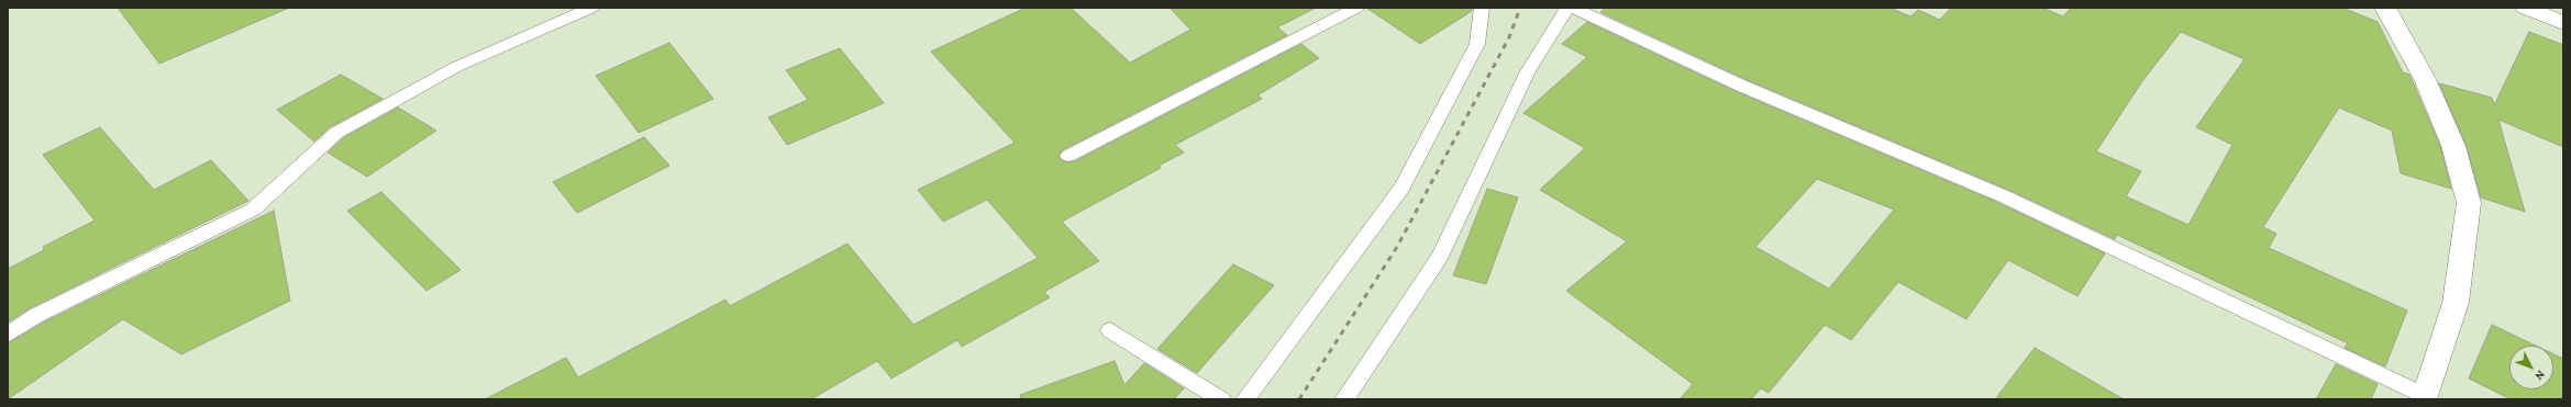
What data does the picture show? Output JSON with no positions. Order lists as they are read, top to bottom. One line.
{"north":"bottom right"}
